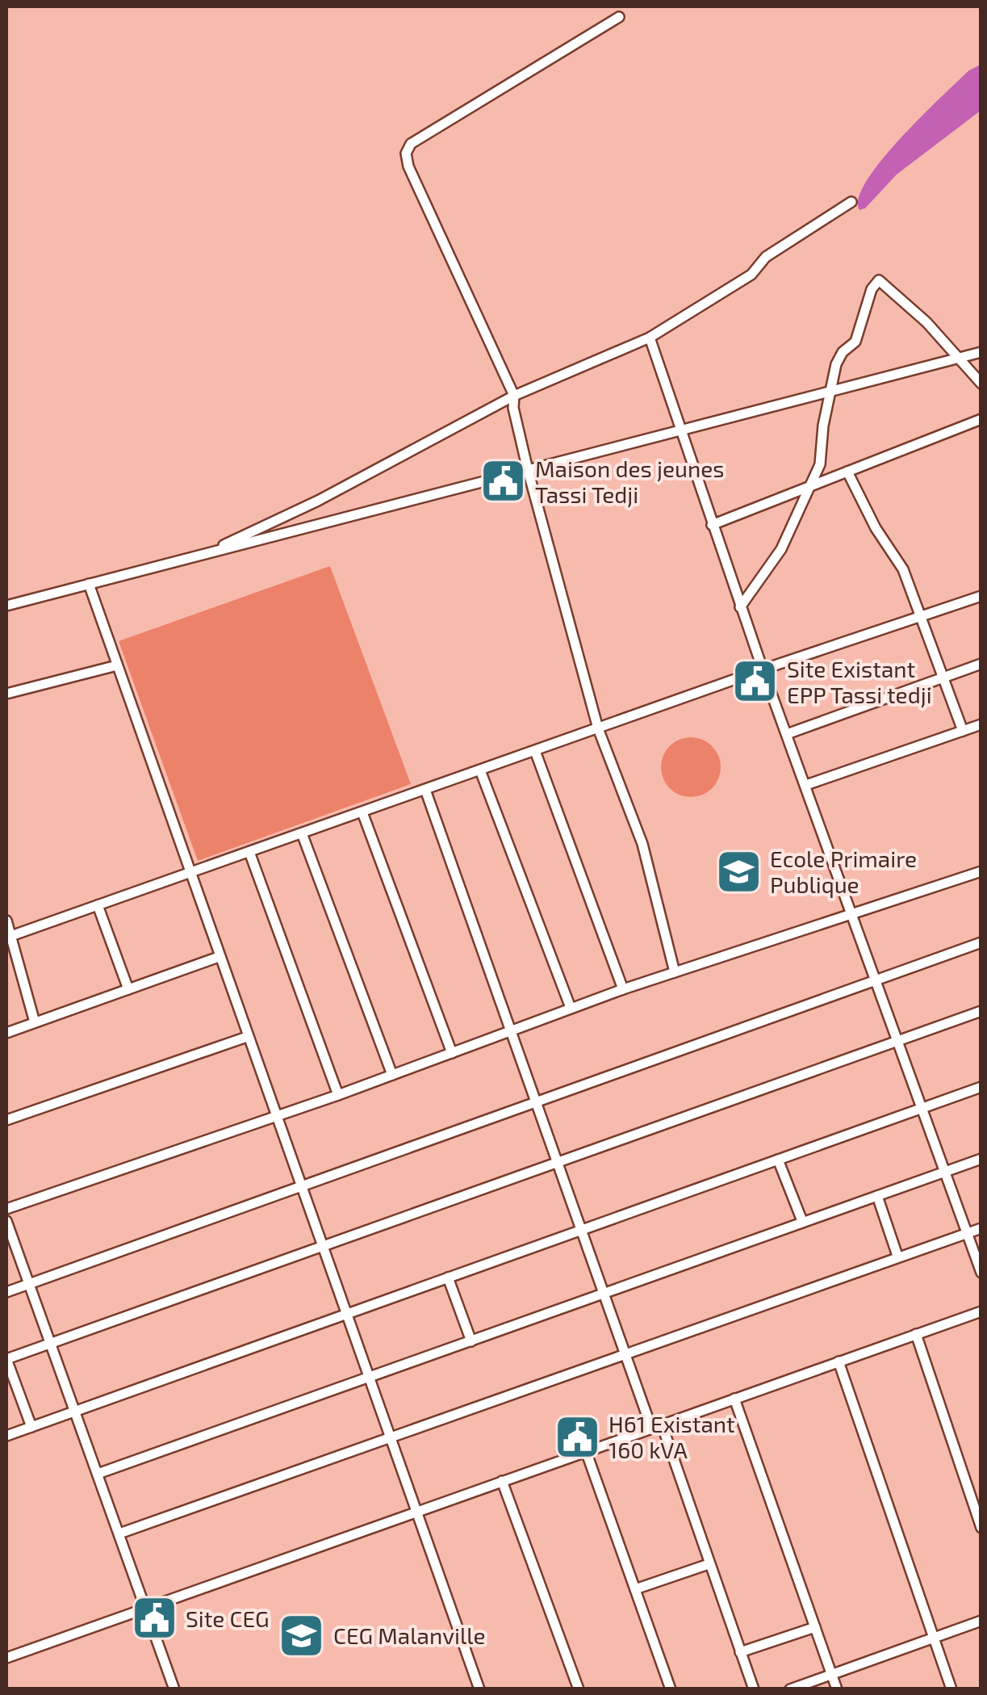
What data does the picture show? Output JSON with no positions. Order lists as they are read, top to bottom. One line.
{"places":{"public building":["Maison des jeunes Tassi Tedji","Site Existant EPP Tassi tedji","H61 Existant 160 kVA","Site CEG"],"school or university":["Ecole Primaire Publique","CEG Malanville"]}}
